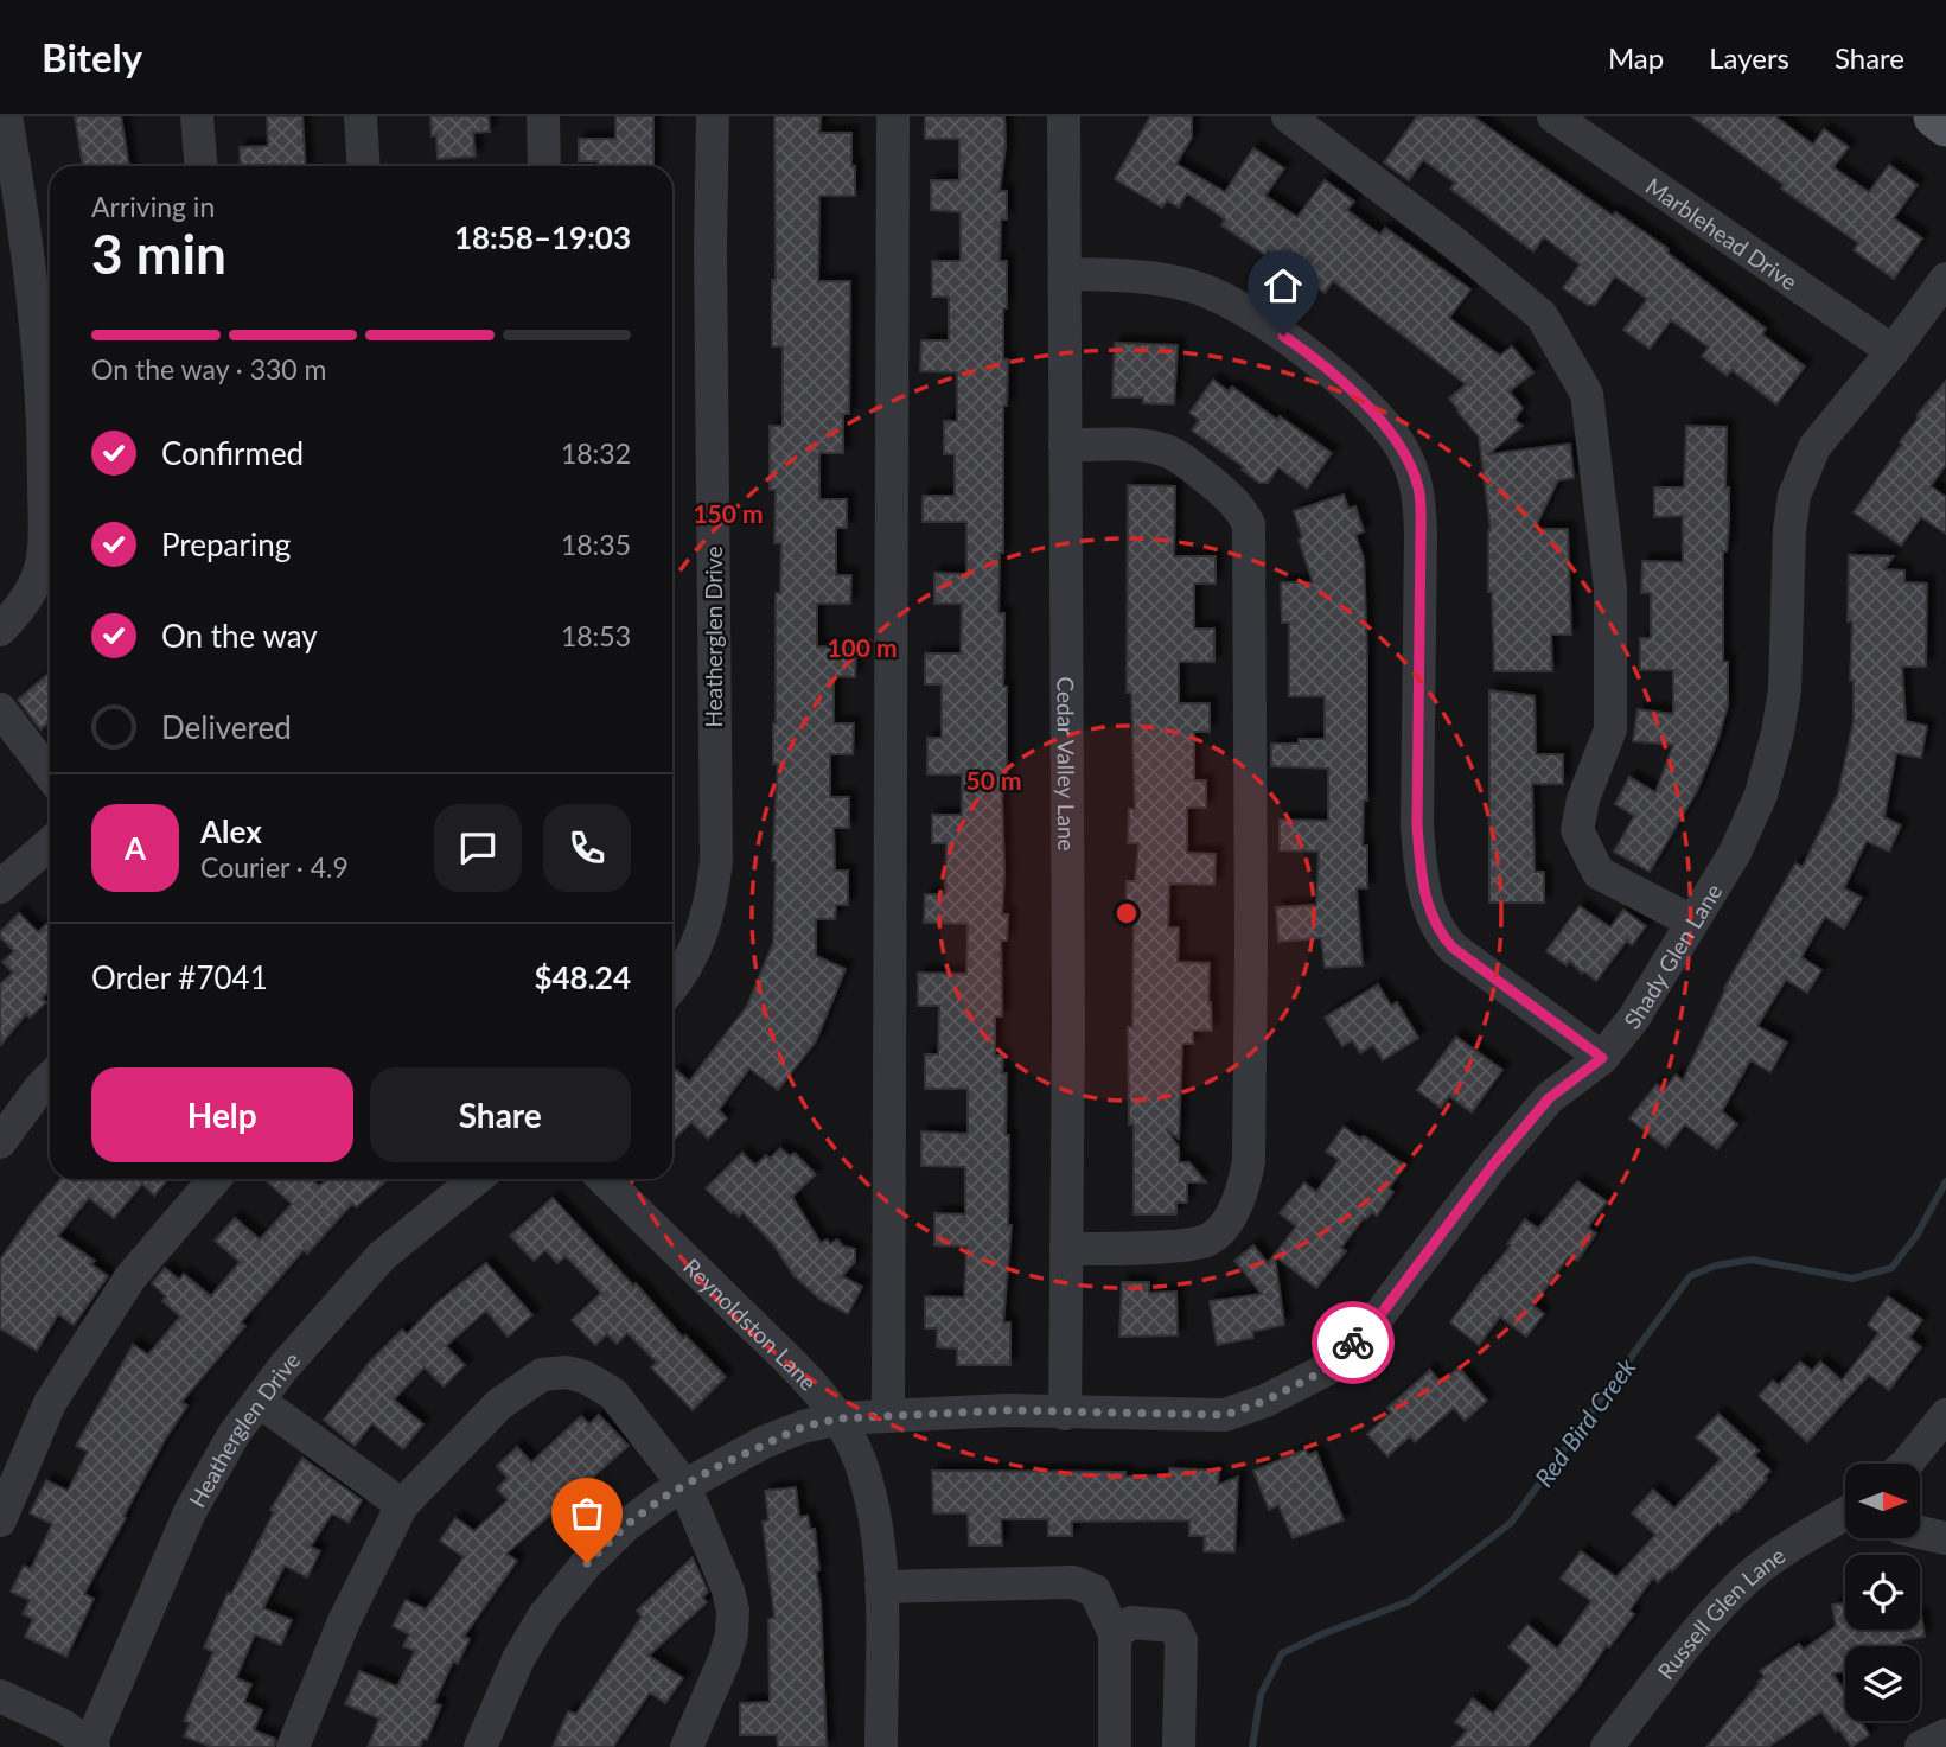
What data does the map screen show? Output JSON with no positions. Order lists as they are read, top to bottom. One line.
{"streets":{"street":["Marblehead Drive","Heatherglen Drive","Cedar Valley Lane","Shady Glen Lane","Reynoldston Lane","Russell Glen Lane"]},"crossings":[["Marblehead Drive","Shady Glen Lane"],["Cedar Valley Lane","Shady Glen Lane"],["Shady Glen Lane","Reynoldston Lane"]],"water":["Red Bird Creek"],"north":"right","page":{"header":"Bitely","nav":["Map","Layers","Share"],"heading":["3 min","Arriving in","18:58–19:03"],"panel":["Alex","Courier · 4.9","Order #7041","$48.24"],"bar":"On the way · 330 m","list":[["Confirmed","18:32"],["Preparing","18:35"],["On the way","18:53"],"Delivered"],"round":"A","buttons":["Help","Share"]},"rings":["150 m","100 m","50 m"]}
